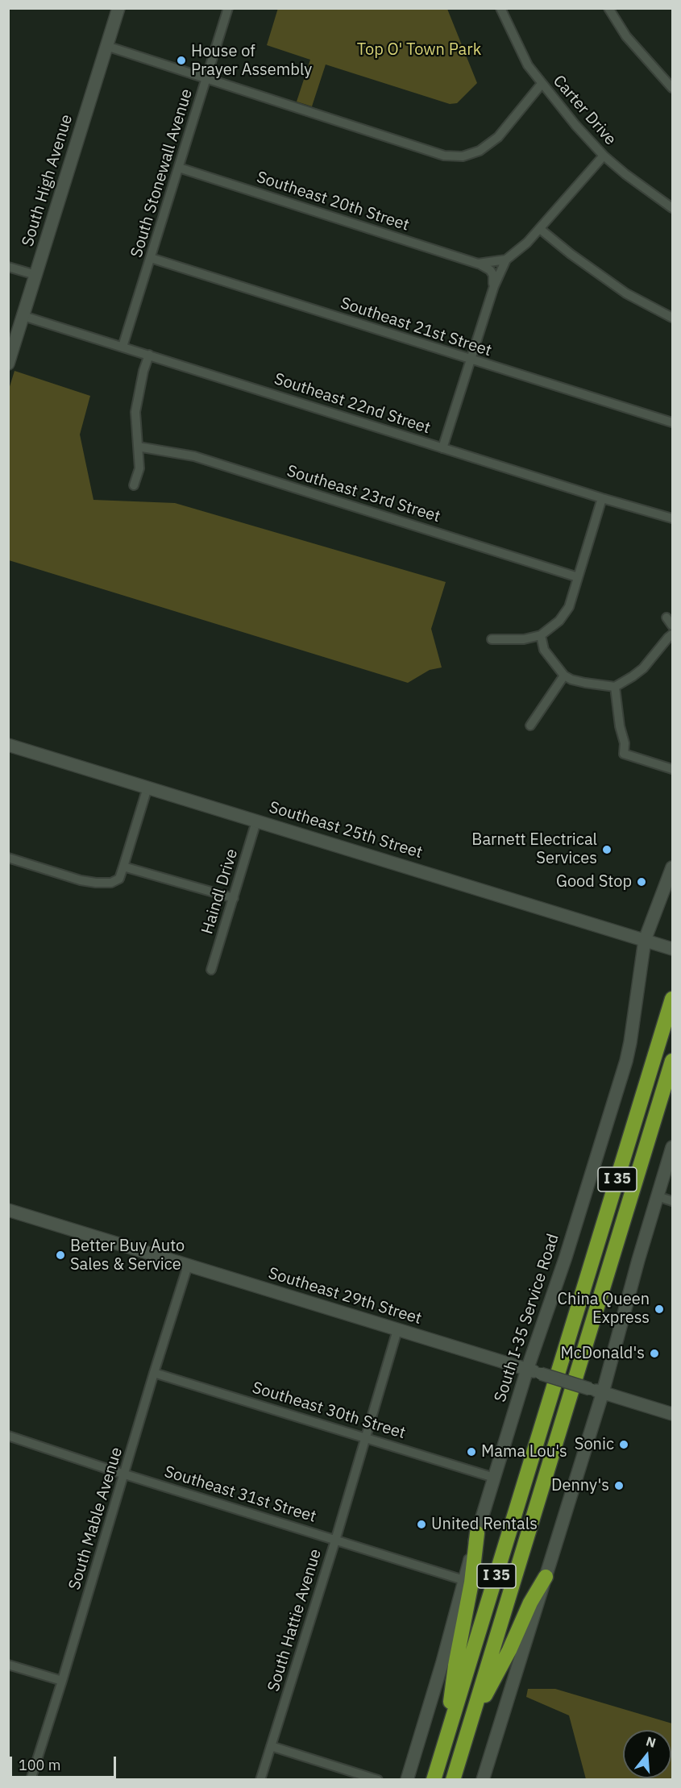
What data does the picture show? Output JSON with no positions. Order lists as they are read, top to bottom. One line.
{"streets":{"highway":["I 35"],"main road":["South High Avenue","Southeast 25th Street","Southeast 29th Street","South I-35 Service Road"],"street":["Carter Drive","South Stonewall Avenue","Southeast 20th Street","Southeast 21st Street","Southeast 22nd Street","Southeast 23rd Street","Haindl Drive","Southeast 30th Street","Southeast 31st Street","South Mable Avenue","South Hattie Avenue"]},"crossings":[["South Stonewall Avenue","Southeast 20th Street"],["South Stonewall Avenue","Southeast 21st Street"],["South Stonewall Avenue","Southeast 22nd Street"],["South High Avenue","Southeast 22nd Street"],["Southeast 25th Street","Haindl Drive"],["Southeast 25th Street","South I-35 Service Road"],["Southeast 29th Street","South I-35 Service Road"],["Southeast 29th Street","South Mable Avenue"],["Southeast 29th Street","South Hattie Avenue"],["South I-35 Service Road","Southeast 30th Street"],["South I-35 Service Road","Southeast 31st Street"],["Southeast 30th Street","South Mable Avenue"],["Southeast 30th Street","South Hattie Avenue"],["Southeast 31st Street","South Mable Avenue"],["Southeast 31st Street","South Hattie Avenue"]],"parks":["Top O' Town Park"],"places":["House of Prayer Assembly","Barnett Electrical Services","Good Stop","Better Buy Auto Sales & Service","China Queen Express","McDonald's","Sonic","Mama Lou's","Denny's","United Rentals"],"scale_bar":"100 m","north":"top"}
